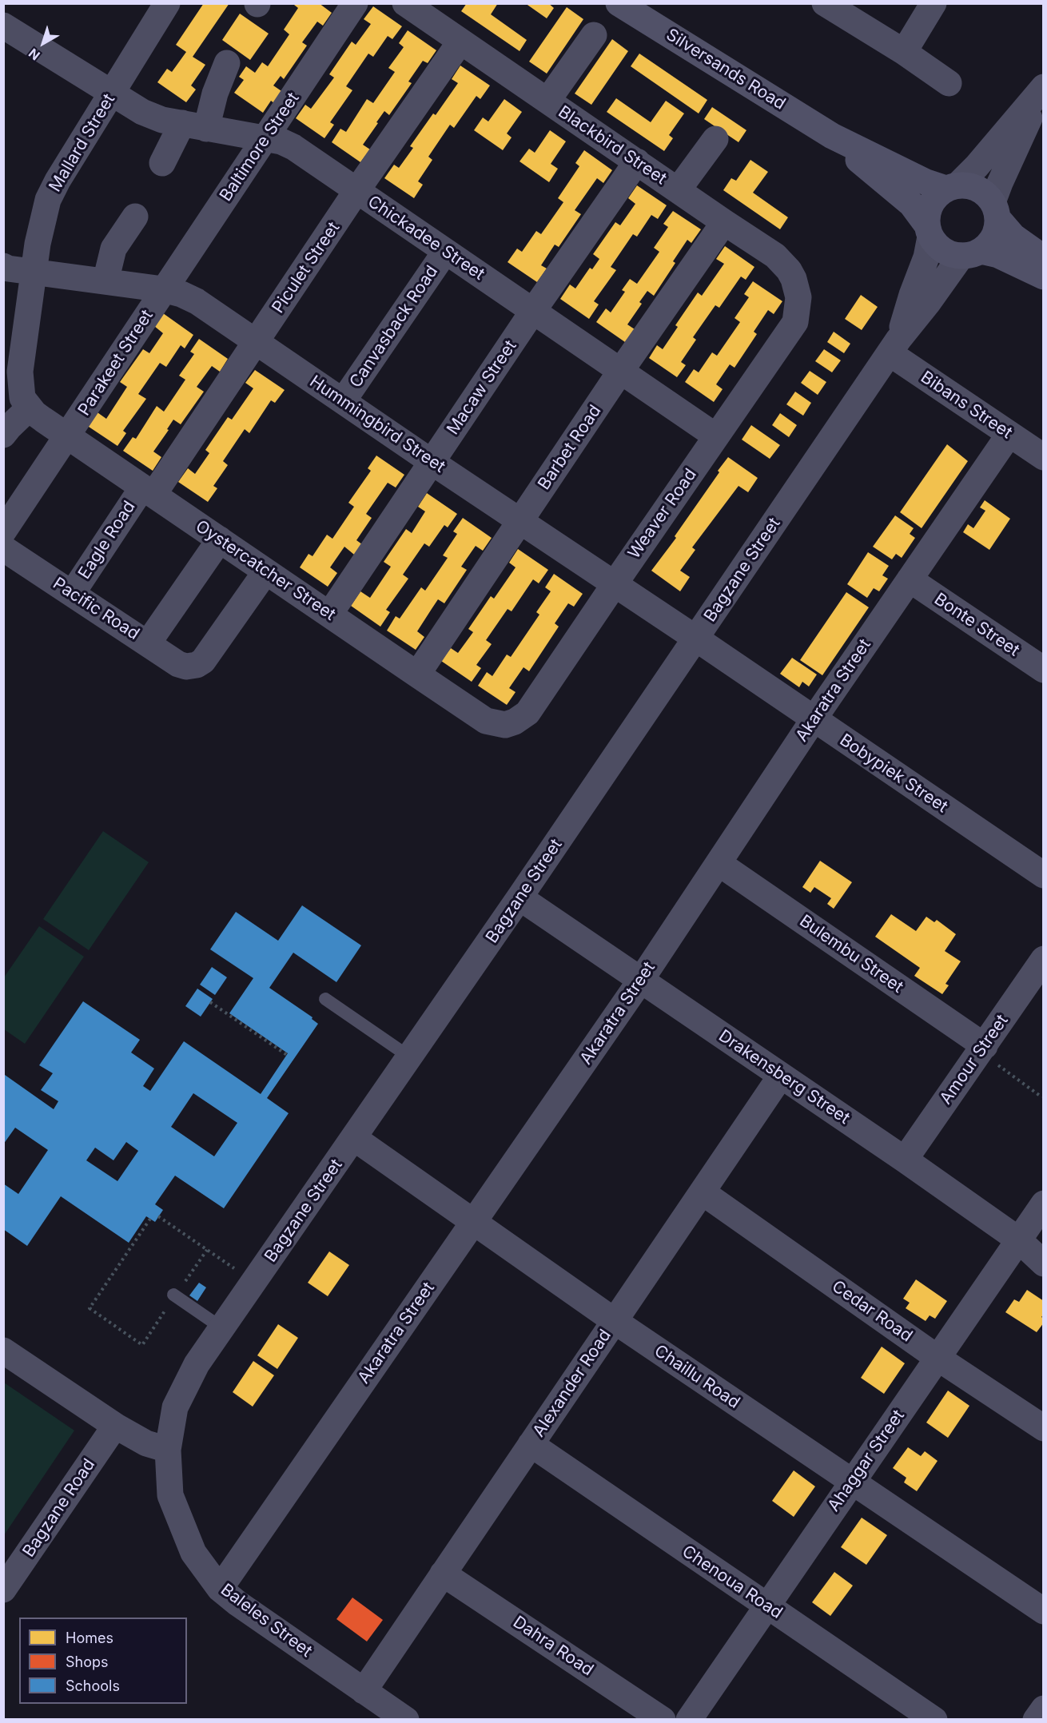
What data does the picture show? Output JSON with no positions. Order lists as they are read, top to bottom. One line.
{"streets":{"street":["Silversands Road","Mallard Street","Blackbird Street","Baltimore Street","Chickadee Street","Piculet Street","Canvasback Road","Parakeet Street","Macaw Street","Bibans Street","Hummingbird Street","Barbet Road","Weaver Road","Eagle Road","Bagzane Street","Oystercatcher Street","Pacific Road","Bonte Street","Akaratra Street","Bobypiek Street","Bulembu Street","Amour Street","Drakensberg Street","Cedar Road","Chaillu Road","Alexander Road","Ahaggar Street","Bagzane Road","Chenoua Road","Baleles Street","Dahra Road"]},"crossings":[["Silversands Road","Bagzane Street"],["Mallard Street","Chickadee Street"],["Mallard Street","Hummingbird Street"],["Mallard Street","Oystercatcher Street"],["Blackbird Street","Piculet Street"],["Blackbird Street","Macaw Street"],["Blackbird Street","Barbet Road"],["Blackbird Street","Weaver Road"],["Baltimore Street","Chickadee Street"],["Baltimore Street","Parakeet Street"],["Baltimore Street","Hummingbird Street"],["Chickadee Street","Piculet Street"],["Chickadee Street","Canvasback Road"],["Chickadee Street","Macaw Street"],["Chickadee Street","Barbet Road"],["Chickadee Street","Weaver Road"],["Piculet Street","Hummingbird Street"],["Piculet Street","Eagle Road"],["Piculet Street","Oystercatcher Street"],["Canvasback Road","Hummingbird Street"],["Parakeet Street","Hummingbird Street"],["Parakeet Street","Oystercatcher Street"],["Macaw Street","Hummingbird Street"],["Macaw Street","Oystercatcher Street"],["Bibans Street","Bagzane Street"],["Bibans Street","Akaratra Street"],["Hummingbird Street","Barbet Road"],["Hummingbird Street","Weaver Road"],["Hummingbird Street","Bagzane Street"],["Hummingbird Street","Bobypiek Street"],["Barbet Road","Oystercatcher Street"],["Weaver Road","Oystercatcher Street"],["Eagle Road","Oystercatcher Street"],["Eagle Road","Pacific Road"],["Bagzane Street","Bobypiek Street"],["Bagzane Street","Drakensberg Street"],["Bagzane Street","Chaillu Road"],["Bagzane Street","Baleles Street"],["Oystercatcher Street","Pacific Road"],["Bonte Street","Akaratra Street"],["Akaratra Street","Bobypiek Street"],["Akaratra Street","Bulembu Street"],["Akaratra Street","Drakensberg Street"],["Akaratra Street","Chaillu Road"],["Akaratra Street","Baleles Street"],["Bulembu Street","Amour Street"],["Amour Street","Drakensberg Street"],["Drakensberg Street","Alexander Road"],["Drakensberg Street","Ahaggar Street"],["Cedar Road","Alexander Road"],["Cedar Road","Ahaggar Street"],["Chaillu Road","Alexander Road"],["Chaillu Road","Ahaggar Street"],["Alexander Road","Chenoua Road"],["Alexander Road","Baleles Street"],["Alexander Road","Dahra Road"],["Ahaggar Street","Chenoua Road"]],"legend":["Homes","Shops","Schools"],"north":"bottom left"}
